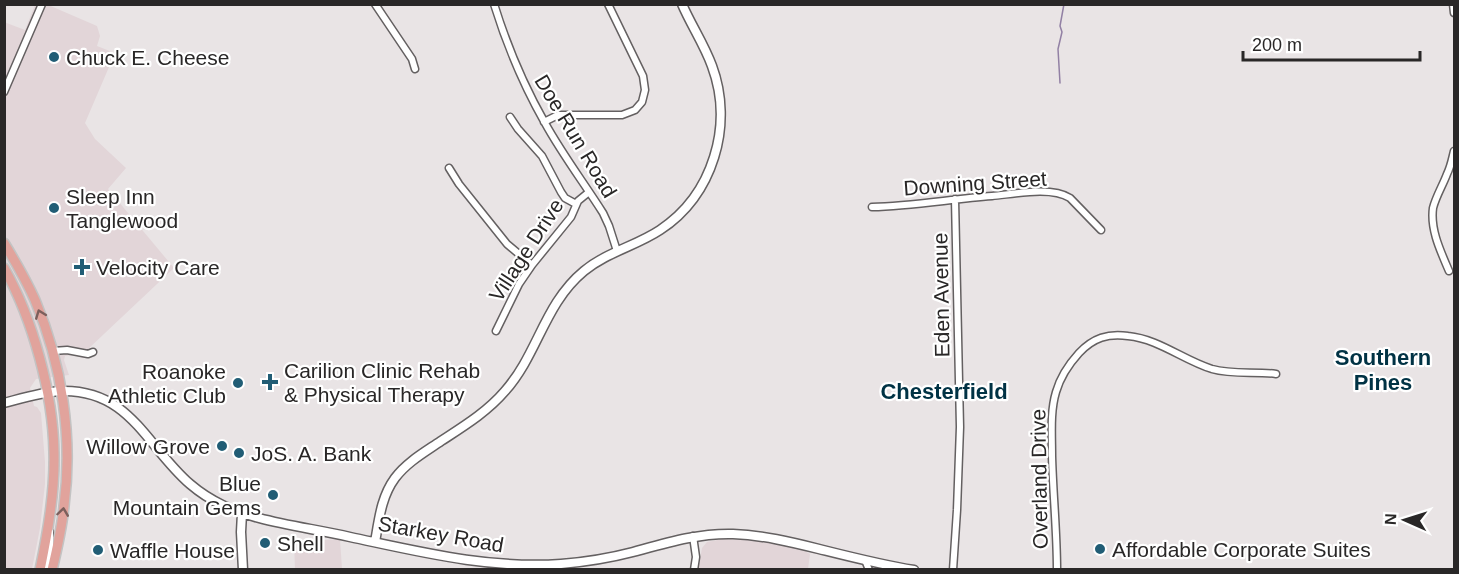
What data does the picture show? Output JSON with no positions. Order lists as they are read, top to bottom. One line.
{"streets":{"main road":["Starkey Road"],"street":["Doe Run Road","Downing Street","Village Drive","Eden Avenue","Overland Drive"]},"crossings":[["Doe Run Road","Village Drive"],["Downing Street","Eden Avenue"]],"districts":["Southern Pines","Chesterfield"],"places":{"other":["Chuck E. Cheese","Sleep Inn Tanglewood","Roanoke Athletic Club","Willow Grove","JoS. A. Bank","Blue Mountain Gems","Shell","Affordable Corporate Suites","Waffle House"],"health":["Velocity Care","Carilion Clinic Rehab & Physical Therapy"]},"scale_bar":"200 m","north":"left"}
